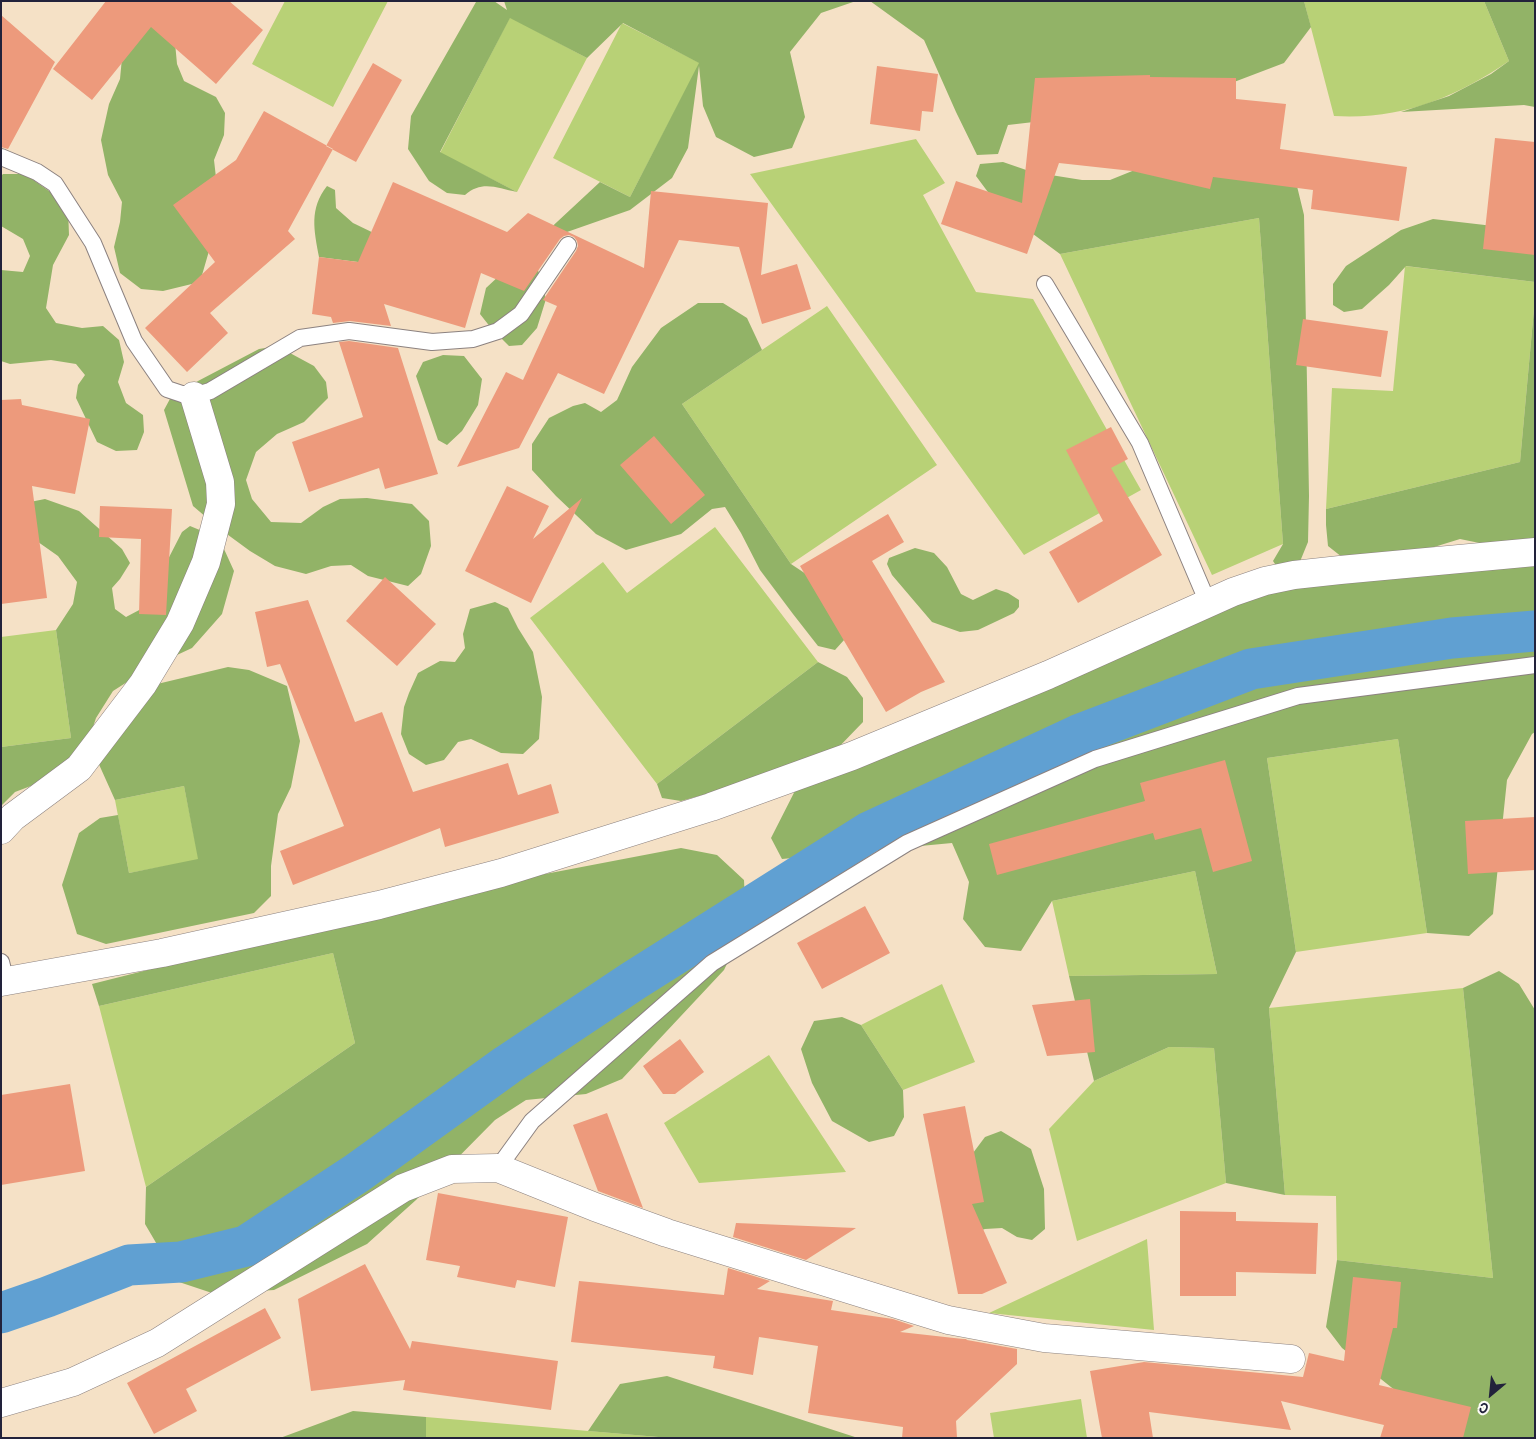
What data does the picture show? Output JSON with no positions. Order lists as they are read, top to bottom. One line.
{"north":"bottom left"}
